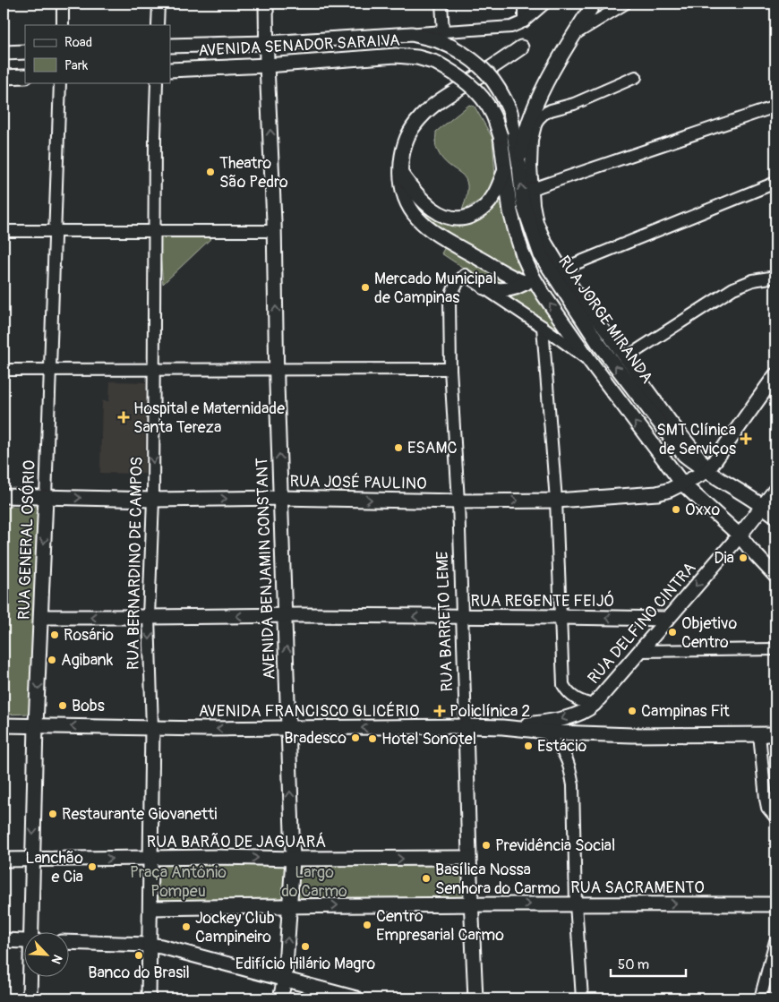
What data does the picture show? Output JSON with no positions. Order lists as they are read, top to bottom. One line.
{"streets":{"main road":["AVENIDA SENADOR SARAIVA","RUA JORGE MIRANDA","RUA JOSÉ PAULINO","RUA GENERAL OSÓRIO","RUA BERNARDINO DE CAMPOS","AVENIDA BENJAMIN CONSTANT","RUA REGENTE FEIJÓ","RUA BARRETO LEME","RUA DELFINO CINTRA","AVENIDA FRANCISCO GLICÉRIO","RUA BARÃO DE JAGUARÁ","RUA SACRAMENTO"]},"crossings":[["AVENIDA SENADOR SARAIVA","RUA JORGE MIRANDA"],["AVENIDA SENADOR SARAIVA","AVENIDA BENJAMIN CONSTANT"],["RUA JORGE MIRANDA","RUA JOSÉ PAULINO"],["RUA JOSÉ PAULINO","RUA GENERAL OSÓRIO"],["RUA JOSÉ PAULINO","RUA BERNARDINO DE CAMPOS"],["RUA JOSÉ PAULINO","AVENIDA BENJAMIN CONSTANT"],["RUA JOSÉ PAULINO","RUA BARRETO LEME"],["RUA GENERAL OSÓRIO","RUA REGENTE FEIJÓ"],["RUA GENERAL OSÓRIO","AVENIDA FRANCISCO GLICÉRIO"],["RUA GENERAL OSÓRIO","RUA BARÃO DE JAGUARÁ"],["RUA BERNARDINO DE CAMPOS","RUA REGENTE FEIJÓ"],["RUA BERNARDINO DE CAMPOS","AVENIDA FRANCISCO GLICÉRIO"],["RUA BERNARDINO DE CAMPOS","RUA BARÃO DE JAGUARÁ"],["RUA BERNARDINO DE CAMPOS","RUA SACRAMENTO"],["AVENIDA BENJAMIN CONSTANT","RUA REGENTE FEIJÓ"],["AVENIDA BENJAMIN CONSTANT","AVENIDA FRANCISCO GLICÉRIO"],["AVENIDA BENJAMIN CONSTANT","RUA BARÃO DE JAGUARÁ"],["AVENIDA BENJAMIN CONSTANT","RUA SACRAMENTO"],["RUA REGENTE FEIJÓ","RUA BARRETO LEME"],["RUA REGENTE FEIJÓ","RUA DELFINO CINTRA"],["RUA BARRETO LEME","AVENIDA FRANCISCO GLICÉRIO"],["RUA BARRETO LEME","RUA BARÃO DE JAGUARÁ"],["RUA BARRETO LEME","RUA SACRAMENTO"],["RUA DELFINO CINTRA","AVENIDA FRANCISCO GLICÉRIO"]],"one_way":["RUA JOSÉ PAULINO","RUA GENERAL OSÓRIO","AVENIDA BENJAMIN CONSTANT","RUA REGENTE FEIJÓ","RUA DELFINO CINTRA","AVENIDA FRANCISCO GLICÉRIO","RUA SACRAMENTO"],"parks":["Praça Antônio Pompeu","Largo do Carmo"],"places":{"other":["Theatro São Pedro","Mercado Municipal de Campinas","ESAMC","Oxxo","Dia","Objetivo Centro","Rosário","Agibank","Bobs","Campinas Fit","Bradesco","Hotel Sonotel","Estácio","Restaurante Giovanetti","Previdência Social","Lanchão e Cia","Basílica Nossa Senhora do Carmo","Centro Empresarial Carmo","Jockey Club Campineiro","Edifício Hilário Magro","Banco do Brasil"],"health":["Hospital e Maternidade Santa Tereza","SMT Clínica de Serviços","Policlínica 2"]},"legend":["Road","Park"],"scale_bar":"50 m","north":"bottom right"}
